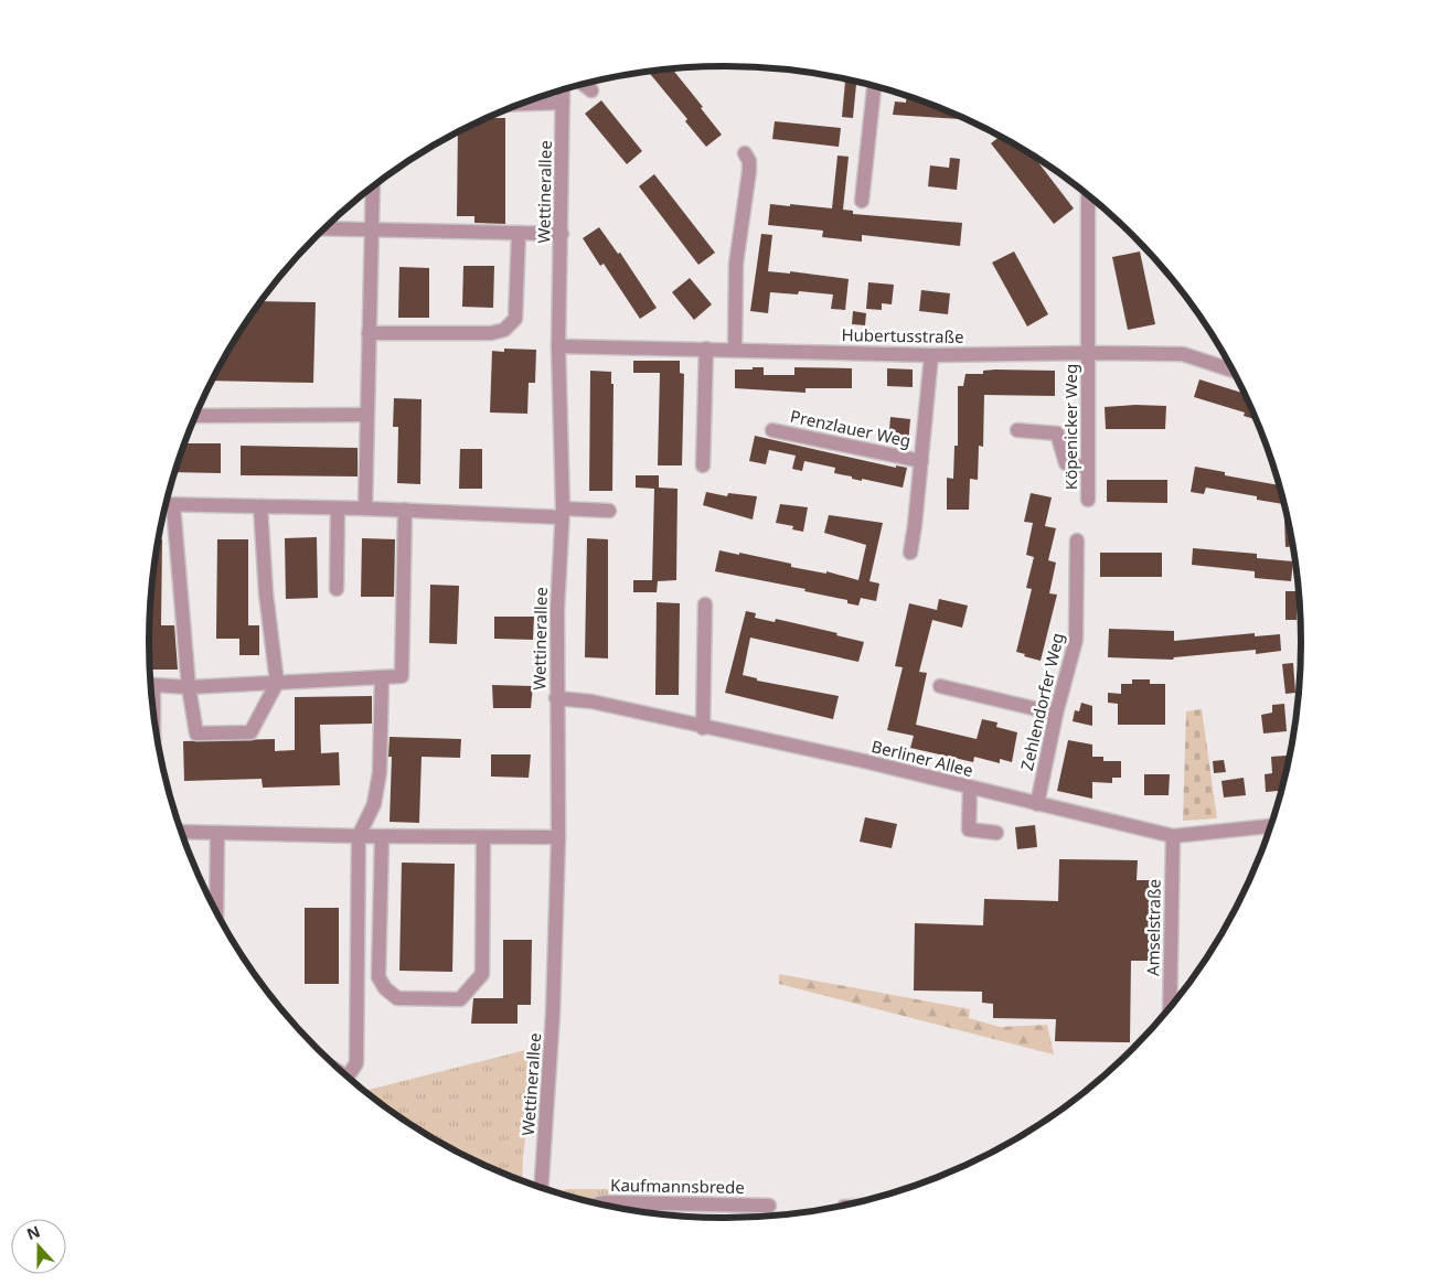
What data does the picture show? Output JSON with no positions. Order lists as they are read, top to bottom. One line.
{"streets":{"street":["Wettinerallee","Hubertusstraße","Köpenicker Weg","Prenzlauer Weg","Zehlendorfer Weg","Berliner Allee","Amselstraße","Kaufmannsbrede"]},"crossings":[["Wettinerallee","Hubertusstraße"],["Wettinerallee","Berliner Allee"],["Hubertusstraße","Köpenicker Weg"],["Hubertusstraße","Prenzlauer Weg"],["Zehlendorfer Weg","Berliner Allee"],["Berliner Allee","Amselstraße"]],"north":"top"}
